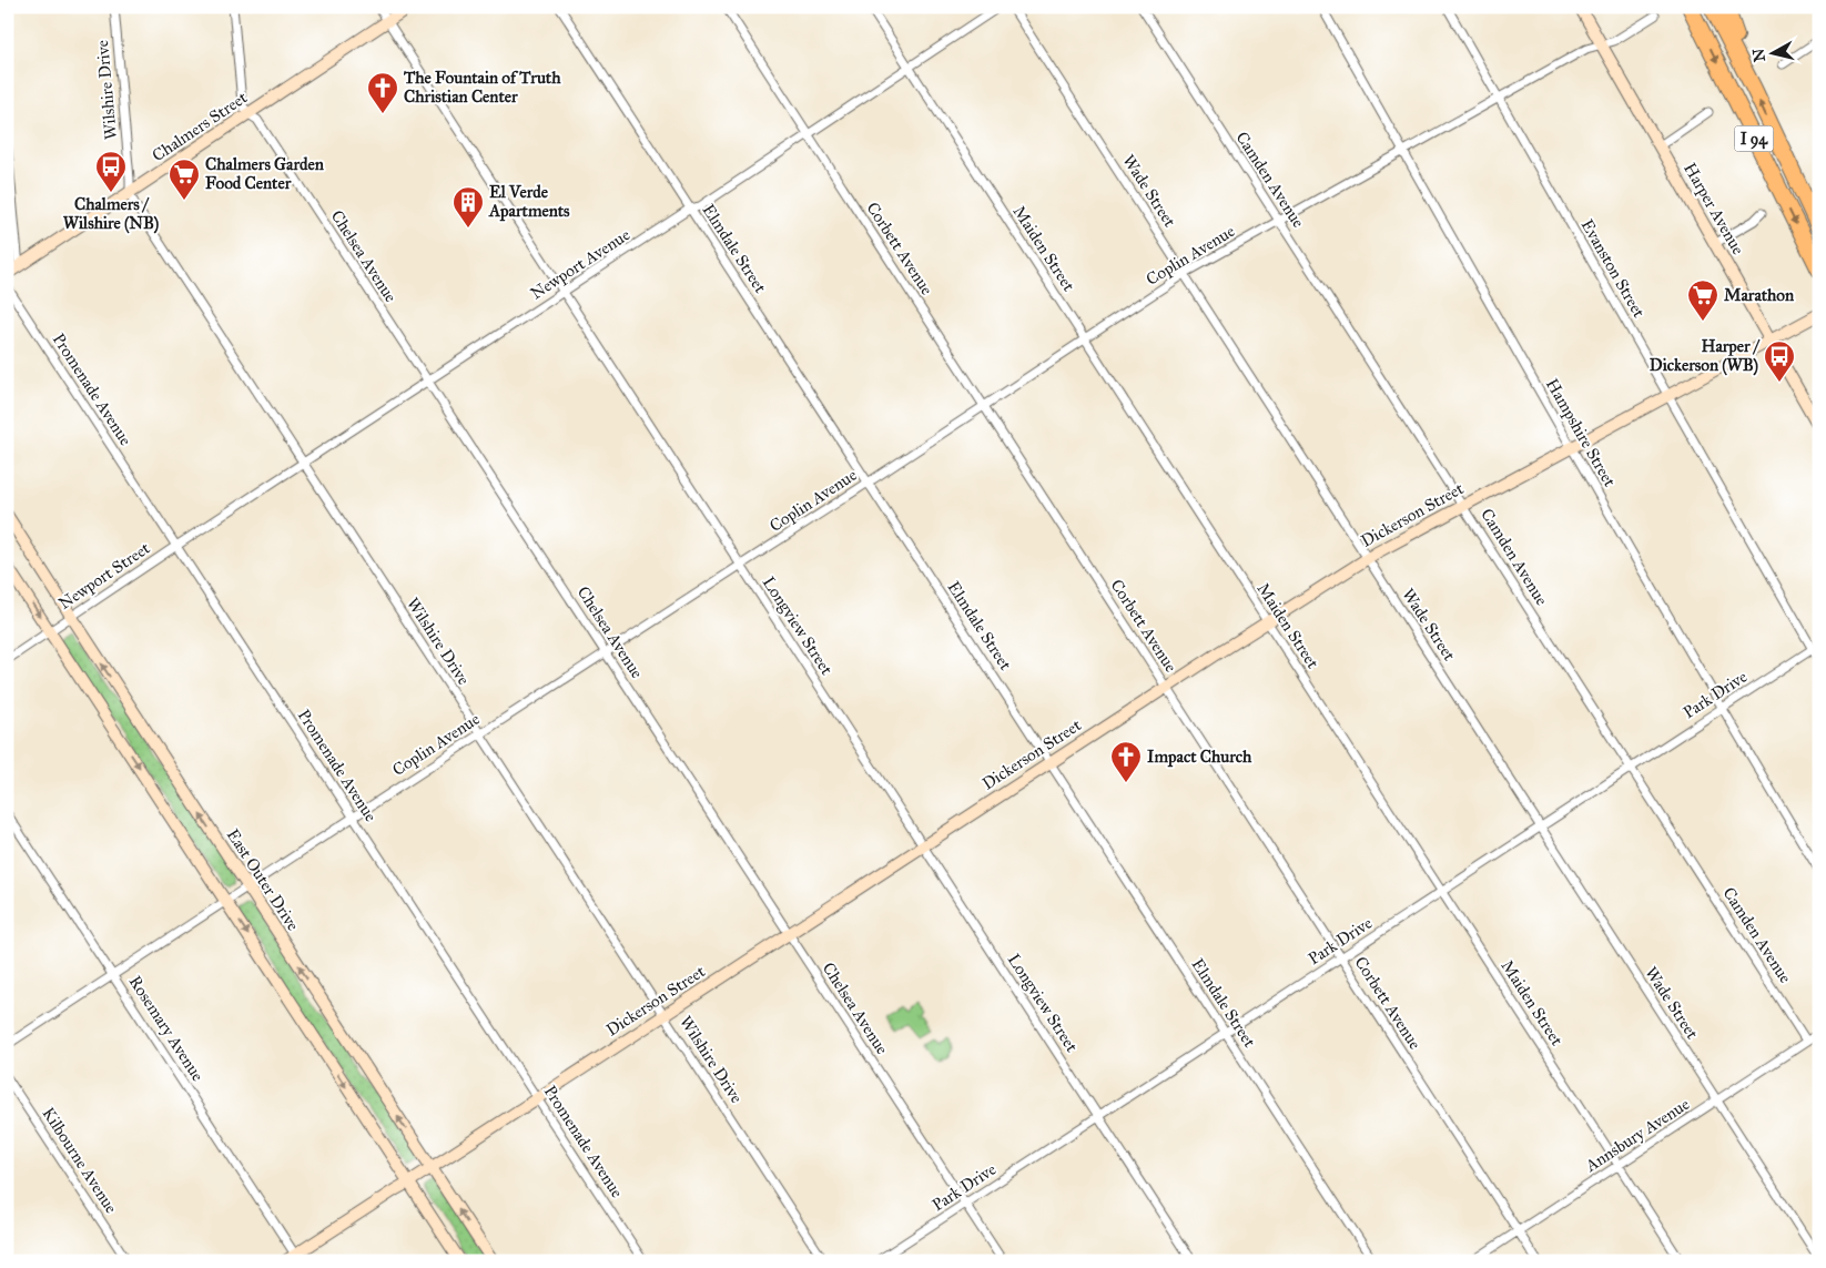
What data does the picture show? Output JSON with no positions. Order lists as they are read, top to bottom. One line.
{"streets":{"highway":["I 94"],"street":["Wilshire Drive","Chalmers Street","Camden Avenue","Wade Street","Harper Avenue","Elmdale Street","Corbett Avenue","Maiden Street","Coplin Avenue","Chelsea Avenue","Newport Avenue","Evanston Street","Promenade Avenue","Hampshire Street","Dickerson Street","Newport Street","Longview Street","Park Drive","East Outer Drive","Rosemary Avenue","Annsbury Avenue","Kilbourne Avenue"]},"crossings":[["Wilshire Drive","Chalmers Street"],["Wilshire Drive","Coplin Avenue"],["Wilshire Drive","Newport Avenue"],["Wilshire Drive","Dickerson Street"],["Chalmers Street","Chelsea Avenue"],["Chalmers Street","Longview Street"],["Camden Avenue","Coplin Avenue"],["Camden Avenue","Dickerson Street"],["Camden Avenue","Park Drive"],["Camden Avenue","Annsbury Avenue"],["Wade Street","Coplin Avenue"],["Wade Street","Dickerson Street"],["Wade Street","Park Drive"],["Wade Street","Annsbury Avenue"],["Harper Avenue","Coplin Avenue"],["Harper Avenue","Dickerson Street"],["Elmdale Street","Coplin Avenue"],["Elmdale Street","Newport Avenue"],["Elmdale Street","Dickerson Street"],["Elmdale Street","Park Drive"],["Corbett Avenue","Coplin Avenue"],["Corbett Avenue","Newport Avenue"],["Corbett Avenue","Dickerson Street"],["Corbett Avenue","Park Drive"],["Corbett Avenue","Annsbury Avenue"],["Maiden Street","Coplin Avenue"],["Maiden Street","Newport Avenue"],["Maiden Street","Dickerson Street"],["Maiden Street","Park Drive"],["Maiden Street","Annsbury Avenue"],["Coplin Avenue","Chelsea Avenue"],["Coplin Avenue","Evanston Street"],["Coplin Avenue","Promenade Avenue"],["Coplin Avenue","Hampshire Street"],["Coplin Avenue","Longview Street"],["Coplin Avenue","East Outer Drive"],["Coplin Avenue","Rosemary Avenue"],["Chelsea Avenue","Newport Avenue"],["Chelsea Avenue","Dickerson Street"],["Chelsea Avenue","Park Drive"],["Newport Avenue","Promenade Avenue"],["Newport Avenue","Newport Street"],["Newport Avenue","Longview Street"],["Evanston Street","Dickerson Street"],["Evanston Street","Park Drive"],["Promenade Avenue","Dickerson Street"],["Promenade Avenue","Newport Street"],["Hampshire Street","Dickerson Street"],["Hampshire Street","Park Drive"],["Dickerson Street","Longview Street"],["Dickerson Street","East Outer Drive"],["Dickerson Street","Rosemary Avenue"],["Newport Street","East Outer Drive"],["Longview Street","Park Drive"]],"places":{"church":["The Fountain of Truth Christian Center","Impact Church"],"bus stop":["Chalmers / Wilshire (NB)","Harper / Dickerson (WB)"],"supermarket":["Chalmers Garden Food Center","Marathon"],"building":["El Verde Apartments"]},"north":"left"}
